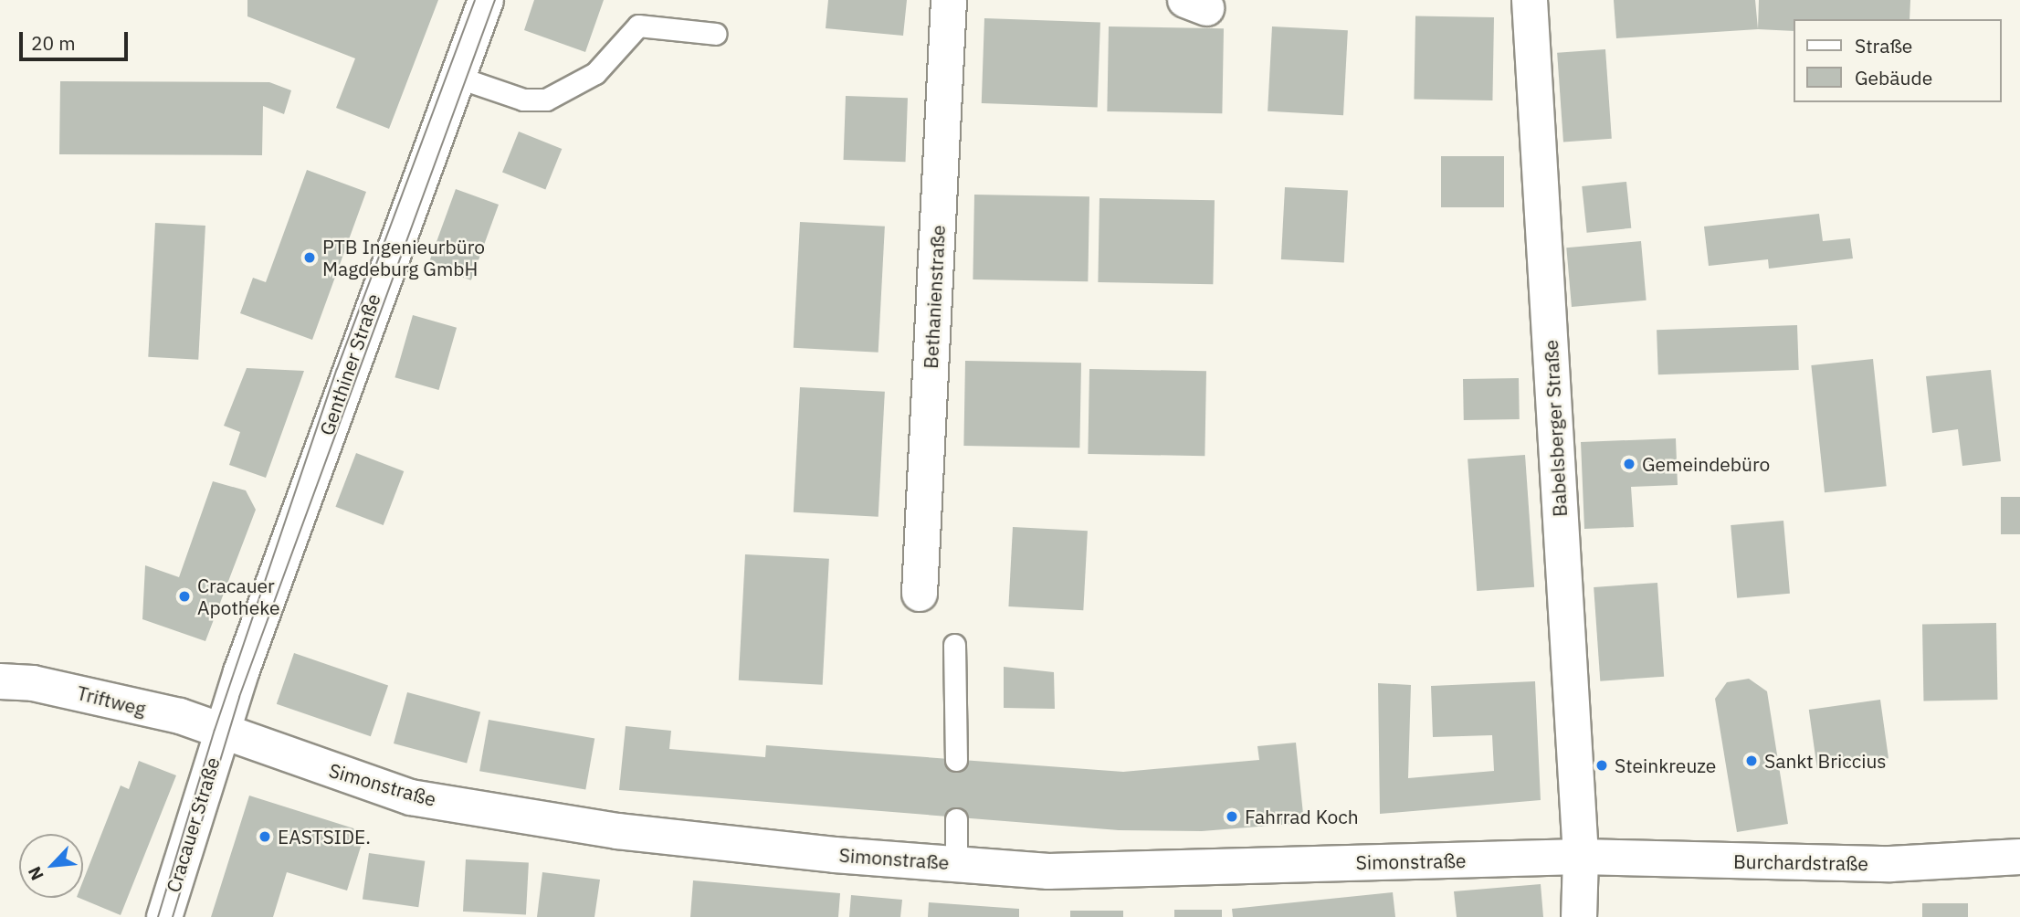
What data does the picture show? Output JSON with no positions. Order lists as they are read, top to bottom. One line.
{"streets":{"street":["Bethanienstraße","Genthiner Straße","Babelsberger Straße","Triftweg","Simonstraße","Cracauer Straße","Burchardstraße"]},"crossings":[["Genthiner Straße","Triftweg"],["Genthiner Straße","Simonstraße"],["Genthiner Straße","Cracauer Straße"],["Babelsberger Straße","Simonstraße"],["Babelsberger Straße","Burchardstraße"],["Triftweg","Simonstraße"],["Triftweg","Cracauer Straße"],["Simonstraße","Cracauer Straße"],["Simonstraße","Burchardstraße"]],"places":["PTB Ingenieurbüro Magdeburg GmbH","Gemeindebüro","Cracauer Apotheke","Sankt Briccius","Steinkreuze","Fahrrad Koch","EASTSIDE."],"legend":["Straße","Gebäude"],"scale_bar":"20 m","north":"bottom left"}
